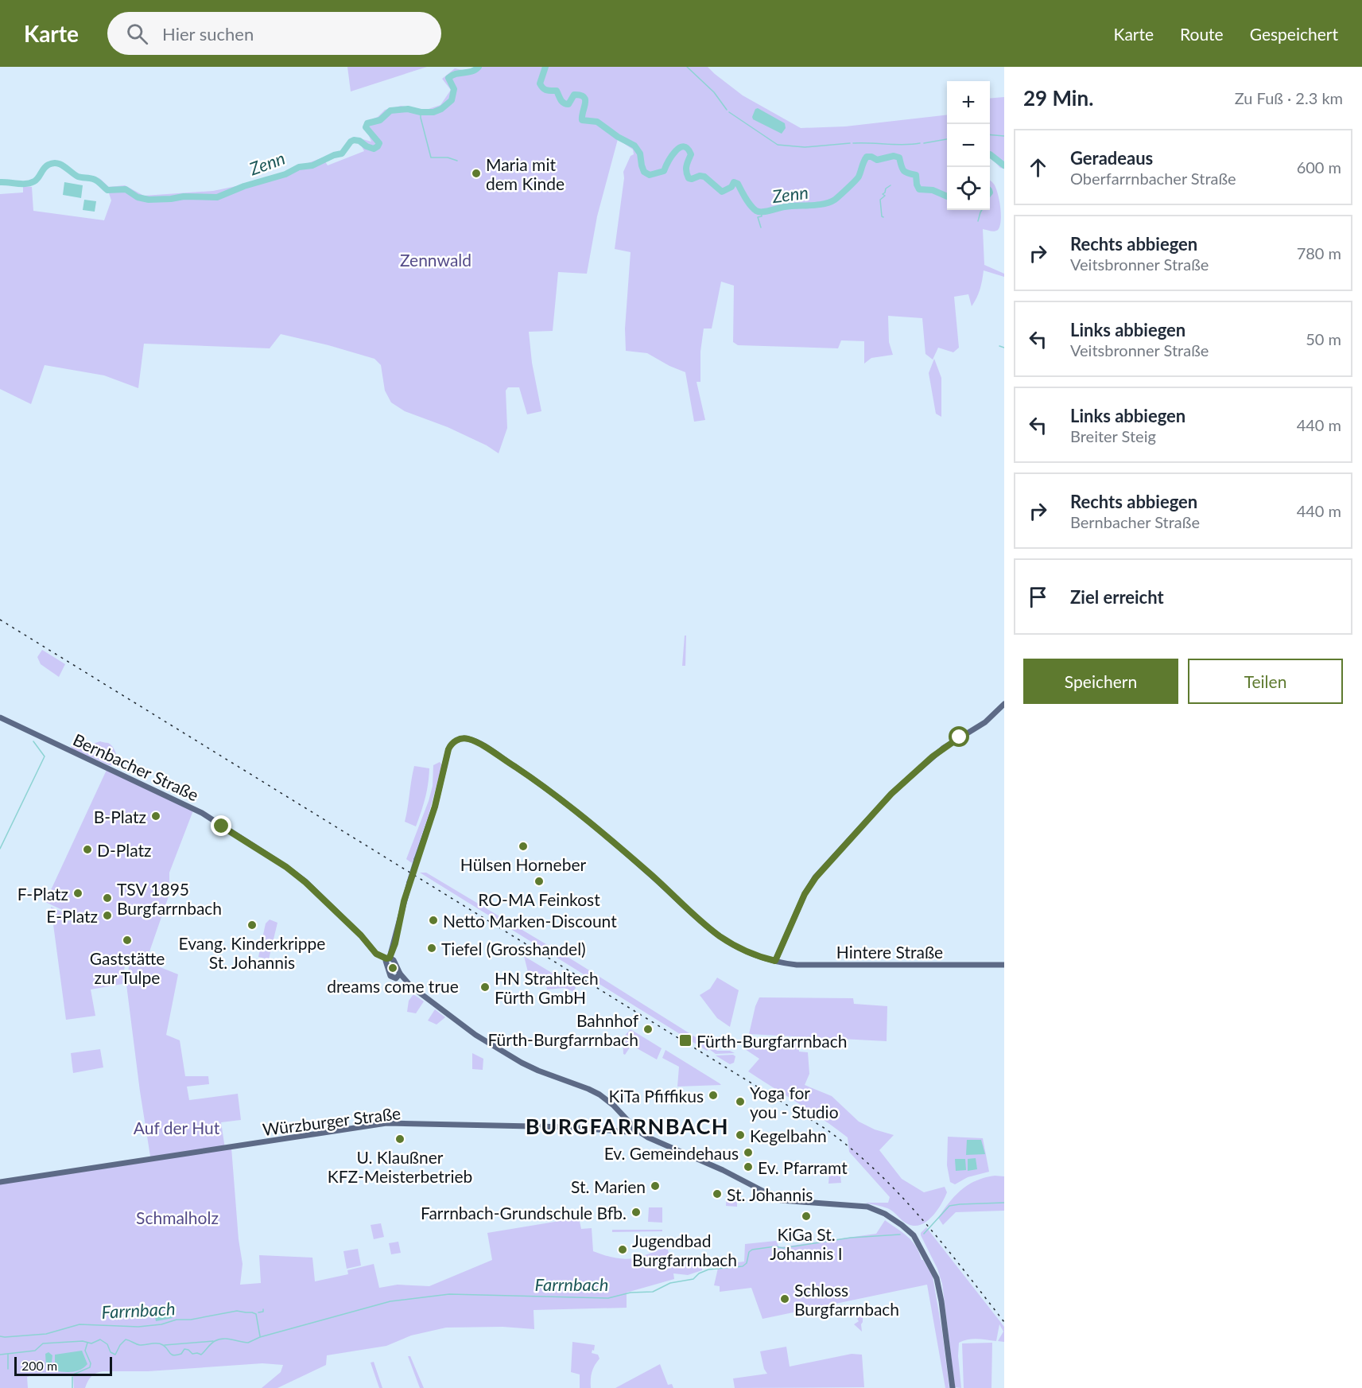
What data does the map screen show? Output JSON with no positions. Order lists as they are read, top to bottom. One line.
{"streets":{"street":["Bernbacher Straße","Hintere Straße","Würzburger Straße"]},"crossings":[["Bernbacher Straße","Hintere Straße"]],"districts":["BURGFARRNBACH"],"water":["Zenn","Farrnbach"],"parks":["Zennwald","Auf der Hut","Schmalholz"],"places":{"other":["Maria mit dem Kinde","B-Platz","Hülsen Horneber","D-Platz","RO-MA Feinkost","F-Platz","TSV 1895 Burgfarrnbach","E-Platz","Netto Marken-Discount","Evang. Kinderkrippe St. Johannis","Gaststätte zur Tulpe","Tiefel (Grosshandel)","dreams come true","HN Strahltech Fürth GmbH","Bahnhof Fürth-Burgfarrnbach","KiTa Pfiffikus","Yoga for you - Studio","Kegelbahn","U. Klaußner KFZ-Meisterbetrieb","Ev. Gemeindehaus","Ev. Pfarramt","St. Marien","St. Johannis","Farrnbach-Grundschule Bfb.","KiGa St. Johannis I","Jugendbad Burgfarrnbach","Schloss Burgfarrnbach"],"transit":["Fürth-Burgfarrnbach"]},"scale_bar":"200 m","page":{"header":"Karte","search":"Hier suchen","nav":["Karte","Route","Gespeichert"],"heading":["29 Min.","Zu Fuß · 2.3 km"],"map_buttons":["+","−"],"list":[["Geradeaus","Oberfarrnbacher Straße","600 m"],["Rechts abbiegen","Veitsbronner Straße","780 m"],["Links abbiegen","Veitsbronner Straße","50 m"],["Links abbiegen","Breiter Steig","440 m"],["Rechts abbiegen","Bernbacher Straße","440 m"],"Ziel erreicht"],"buttons":["Speichern","Teilen"],"scale":"200 m"}}
